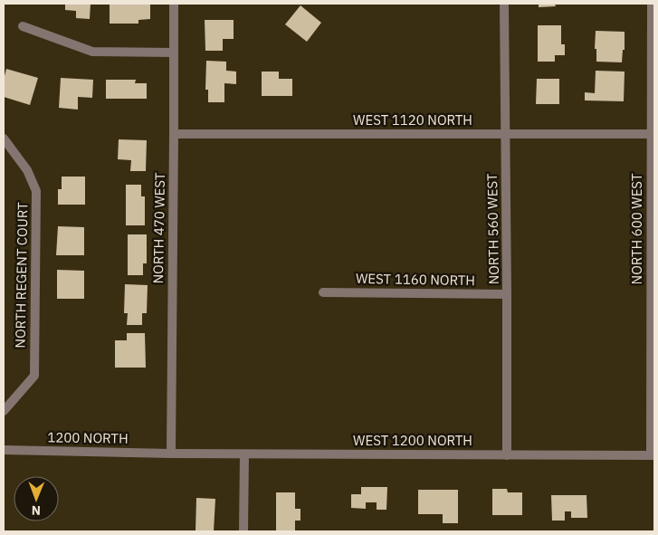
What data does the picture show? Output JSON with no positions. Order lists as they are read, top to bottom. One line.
{"streets":{"street":["WEST 1120 NORTH","NORTH 470 WEST","NORTH 560 WEST","NORTH 600 WEST","NORTH REGENT COURT","WEST 1160 NORTH","1200 NORTH","WEST 1200 NORTH"]},"crossings":[["WEST 1120 NORTH","NORTH 470 WEST"],["WEST 1120 NORTH","NORTH 560 WEST"],["WEST 1120 NORTH","NORTH 600 WEST"],["NORTH 470 WEST","1200 NORTH"],["NORTH 470 WEST","WEST 1200 NORTH"],["NORTH 560 WEST","WEST 1160 NORTH"],["NORTH 560 WEST","WEST 1200 NORTH"],["NORTH 600 WEST","WEST 1200 NORTH"],["1200 NORTH","WEST 1200 NORTH"]],"north":"bottom"}
